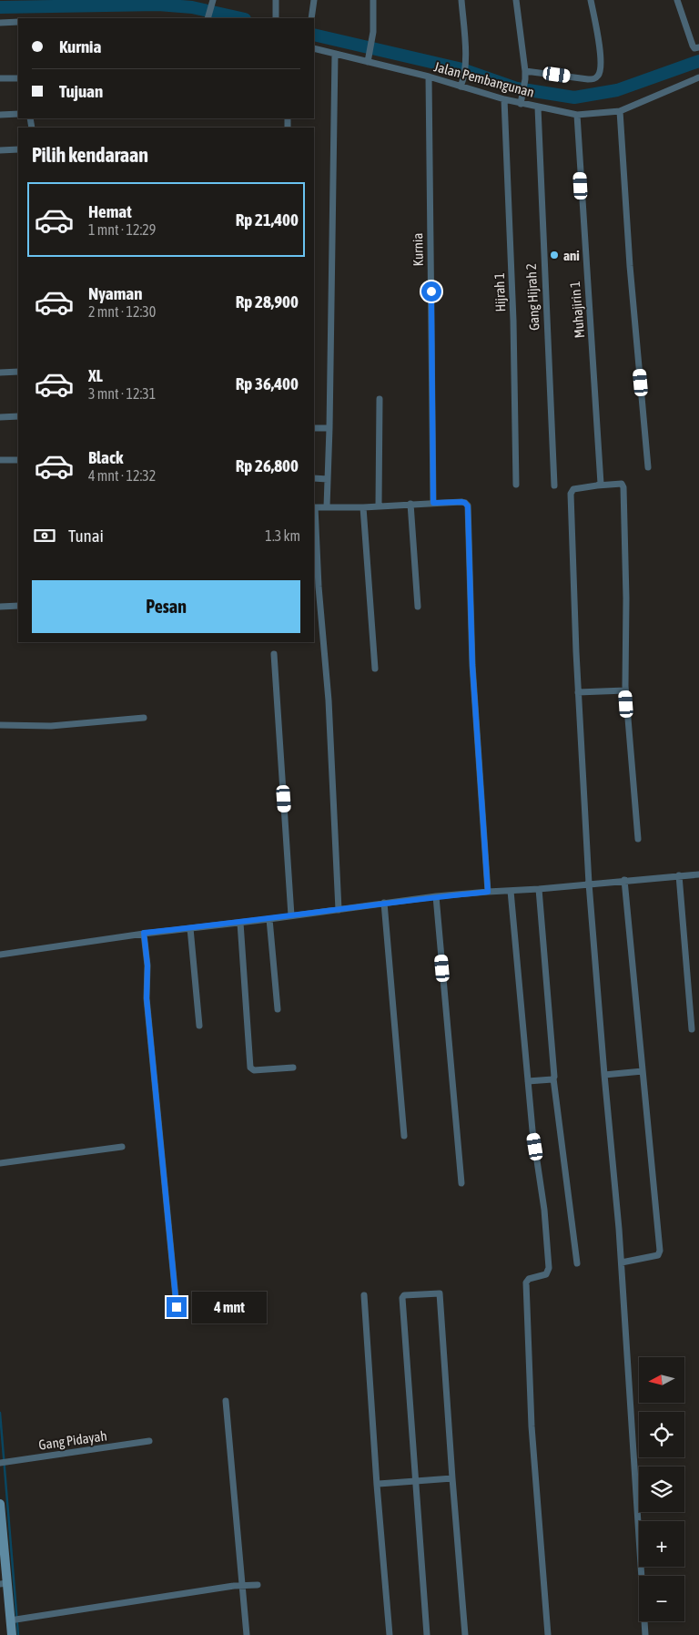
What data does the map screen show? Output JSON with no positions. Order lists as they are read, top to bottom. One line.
{"streets":{"street":["Jalan Pembangunan","Kurnia","Hijrah 1","Gang Hijrah 2","Muhajirin 1","Gang Pidayah"]},"crossings":[["Jalan Pembangunan","Kurnia"],["Jalan Pembangunan","Hijrah 1"],["Jalan Pembangunan","Gang Hijrah 2"],["Jalan Pembangunan","Muhajirin 1"]],"places":["ani"],"north":"left","page":{"banner":["Kurnia","Tujuan"],"heading":"Pilih kendaraan","list":[{"name":"Hemat","note":"1 mnt · 12:29","value":"Rp 21,400"},{"name":"Nyaman","note":"2 mnt · 12:30","value":"Rp 28,900"},{"name":"XL","note":"3 mnt · 12:31","value":"Rp 36,400"},{"name":"Black","note":"4 mnt · 12:32","value":"Rp 26,800"}],"pay":["Tunai","1.3 km"],"buttons":"Pesan","bubble":"4 mnt","map_buttons":["+","−"]}}
